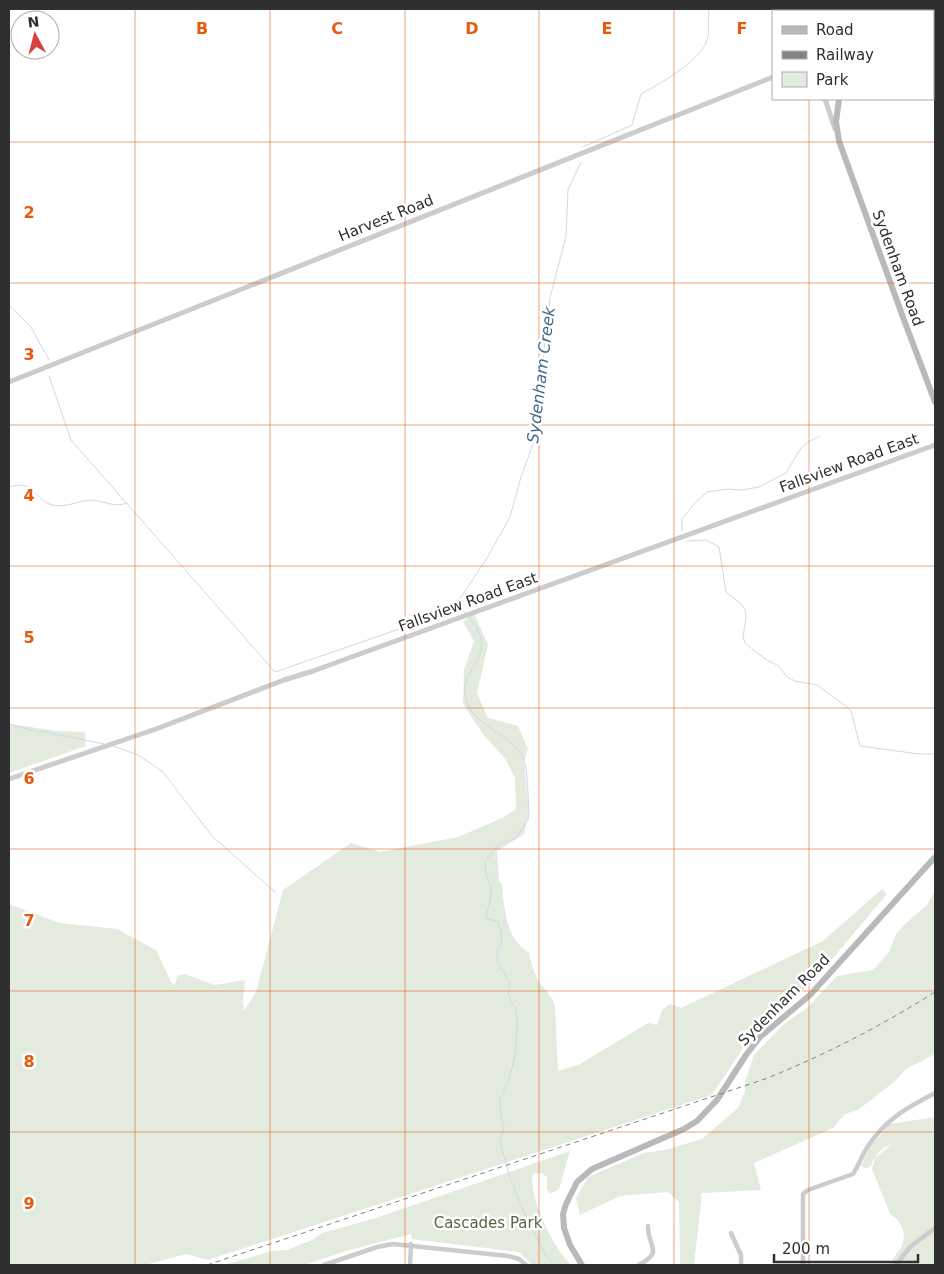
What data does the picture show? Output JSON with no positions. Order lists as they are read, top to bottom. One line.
{"streets":{"main road":["Sydenham Road"],"street":["Harvest Road","Fallsview Road East"]},"water":["Sydenham Creek"],"parks":["Cascades Park"],"legend":["Road","Railway","Park"],"scale_bar":"200 m","north":"top","grid":{"columns":["B","C","D","E","F"],"rows":["2","3","4","5","6","7","8","9"]}}
